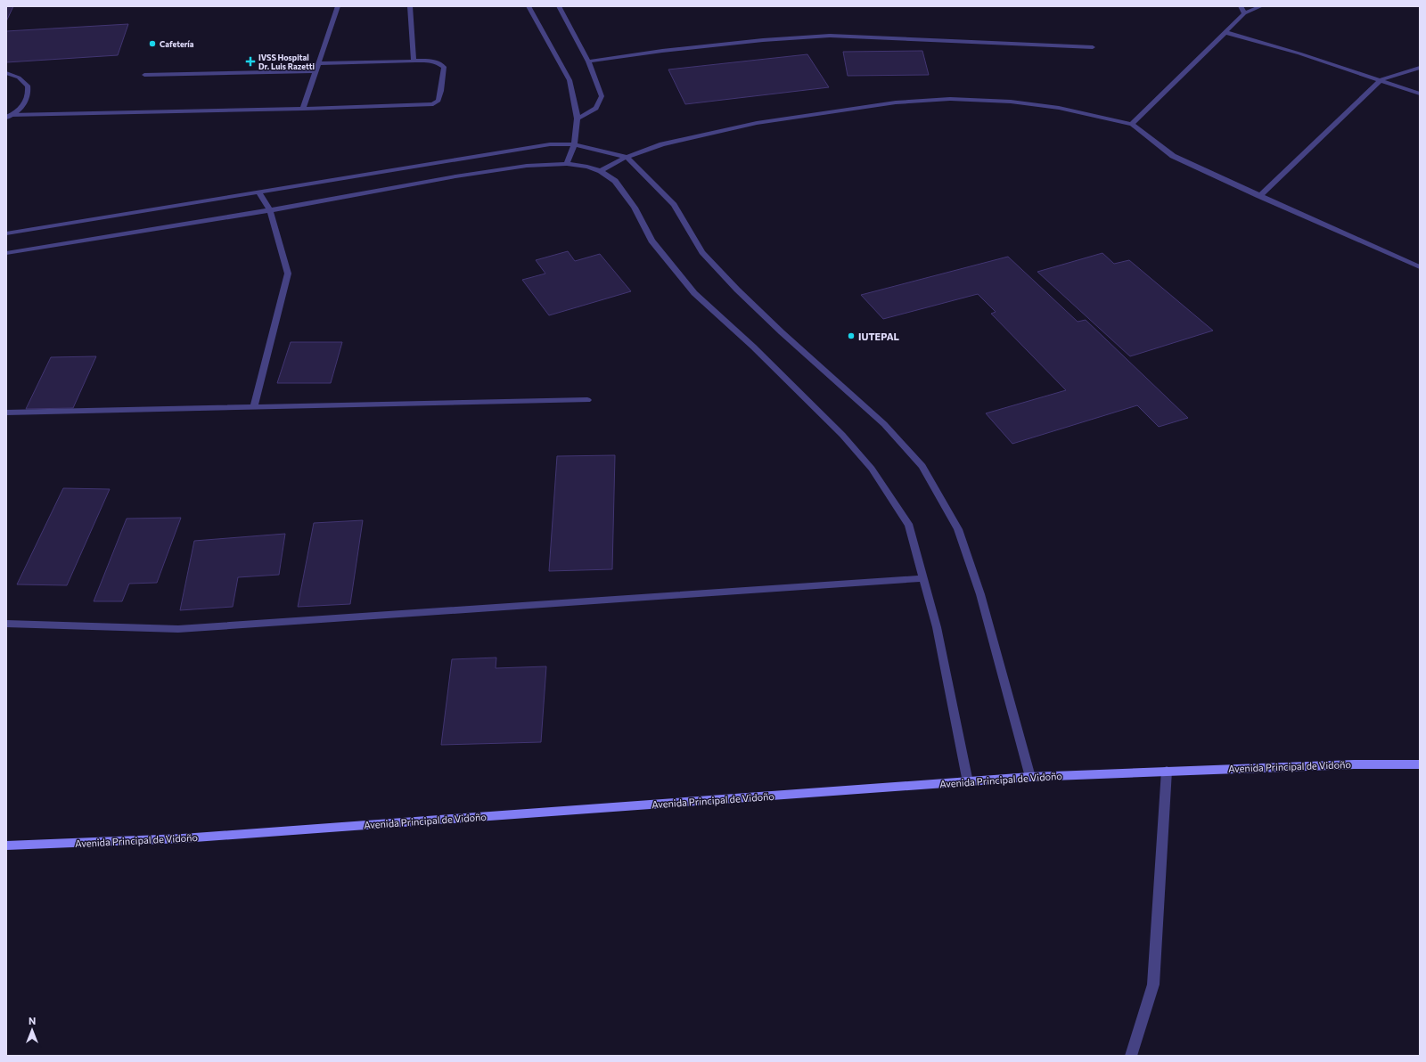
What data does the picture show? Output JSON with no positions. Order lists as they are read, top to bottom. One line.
{"streets":{"main road":["Avenida Principal de Vidoño"]},"places":{"other":["Cafetería","IUTEPAL"],"health":["IVSS Hospital Dr. Luis Razetti"]},"north":"top"}
